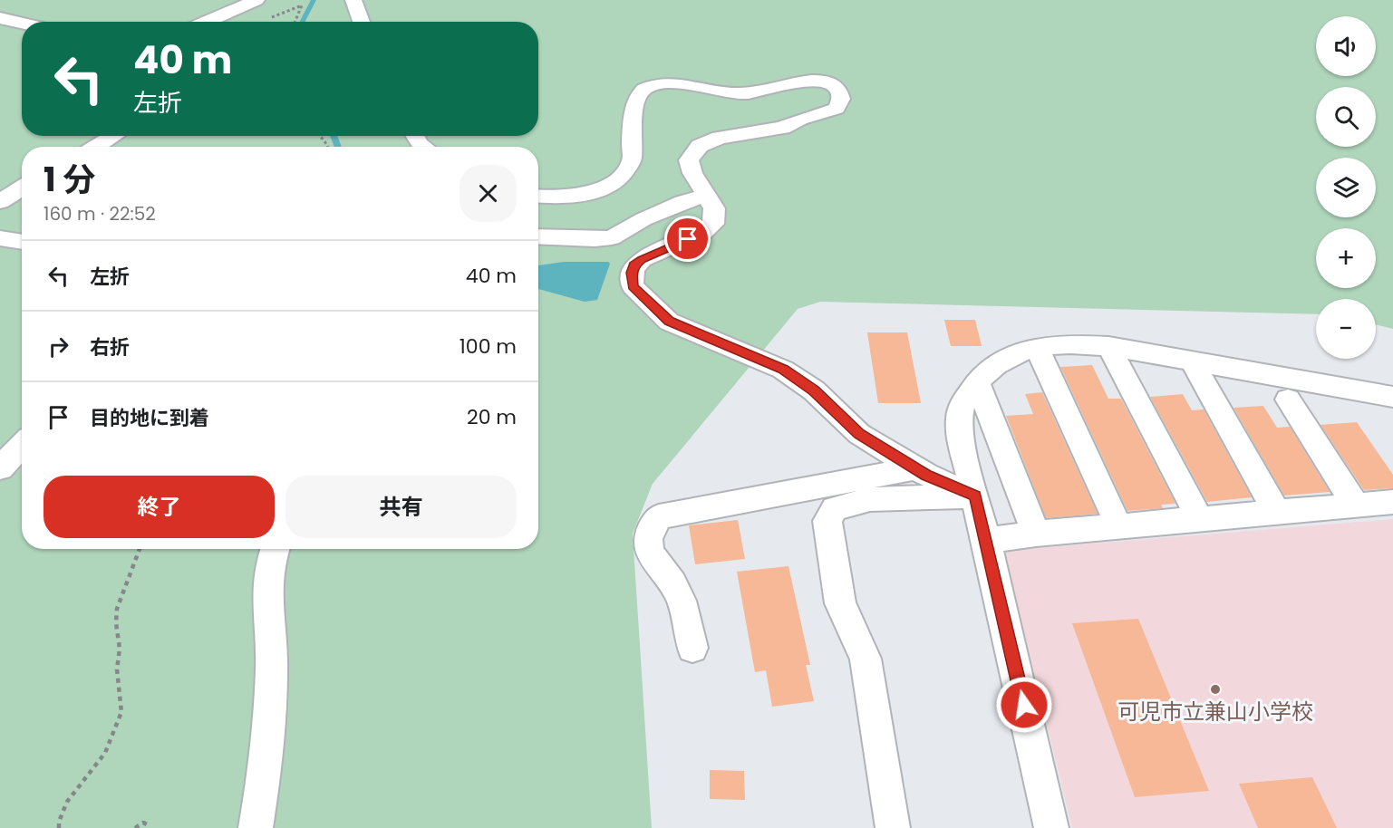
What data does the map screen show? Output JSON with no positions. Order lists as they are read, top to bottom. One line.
{"places":["可児市立兼山小学校"],"page":{"map_buttons":["+","−"],"turn":["40 m","左折"],"heading":["1 分","160 m · 22:52"],"list":[{"name":"左折","value":"40 m"},{"name":"右折","value":"100 m"},{"name":"目的地に到着","value":"20 m"}],"buttons":["終了","共有"]}}
